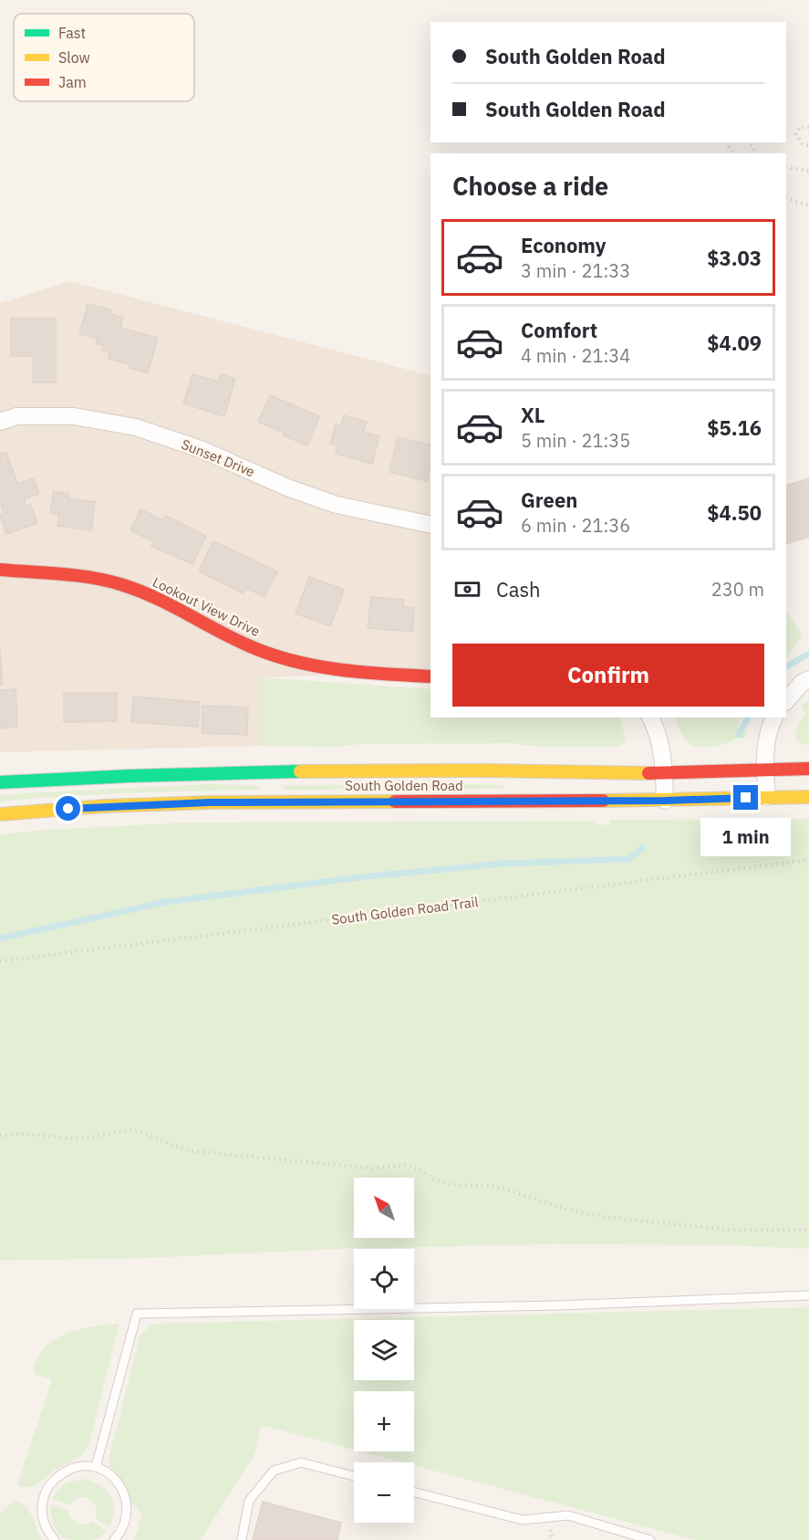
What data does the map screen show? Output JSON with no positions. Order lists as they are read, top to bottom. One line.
{"streets":{"main road":["Lookout View Drive","South Golden Road"],"street":["Sunset Drive"],"path":["South Golden Road Trail"]},"legend":["Fast","Slow","Jam"],"north":"top left","page":{"banner":["South Golden Road","South Golden Road"],"heading":"Choose a ride","list":[{"name":"Economy","note":"3 min · 21:33","value":"$3.03"},{"name":"Comfort","note":"4 min · 21:34","value":"$4.09"},{"name":"XL","note":"5 min · 21:35","value":"$5.16"},{"name":"Green","note":"6 min · 21:36","value":"$4.50"}],"pay":["Cash","230 m"],"buttons":"Confirm","bubble":"1 min","map_buttons":["+","−"]}}
